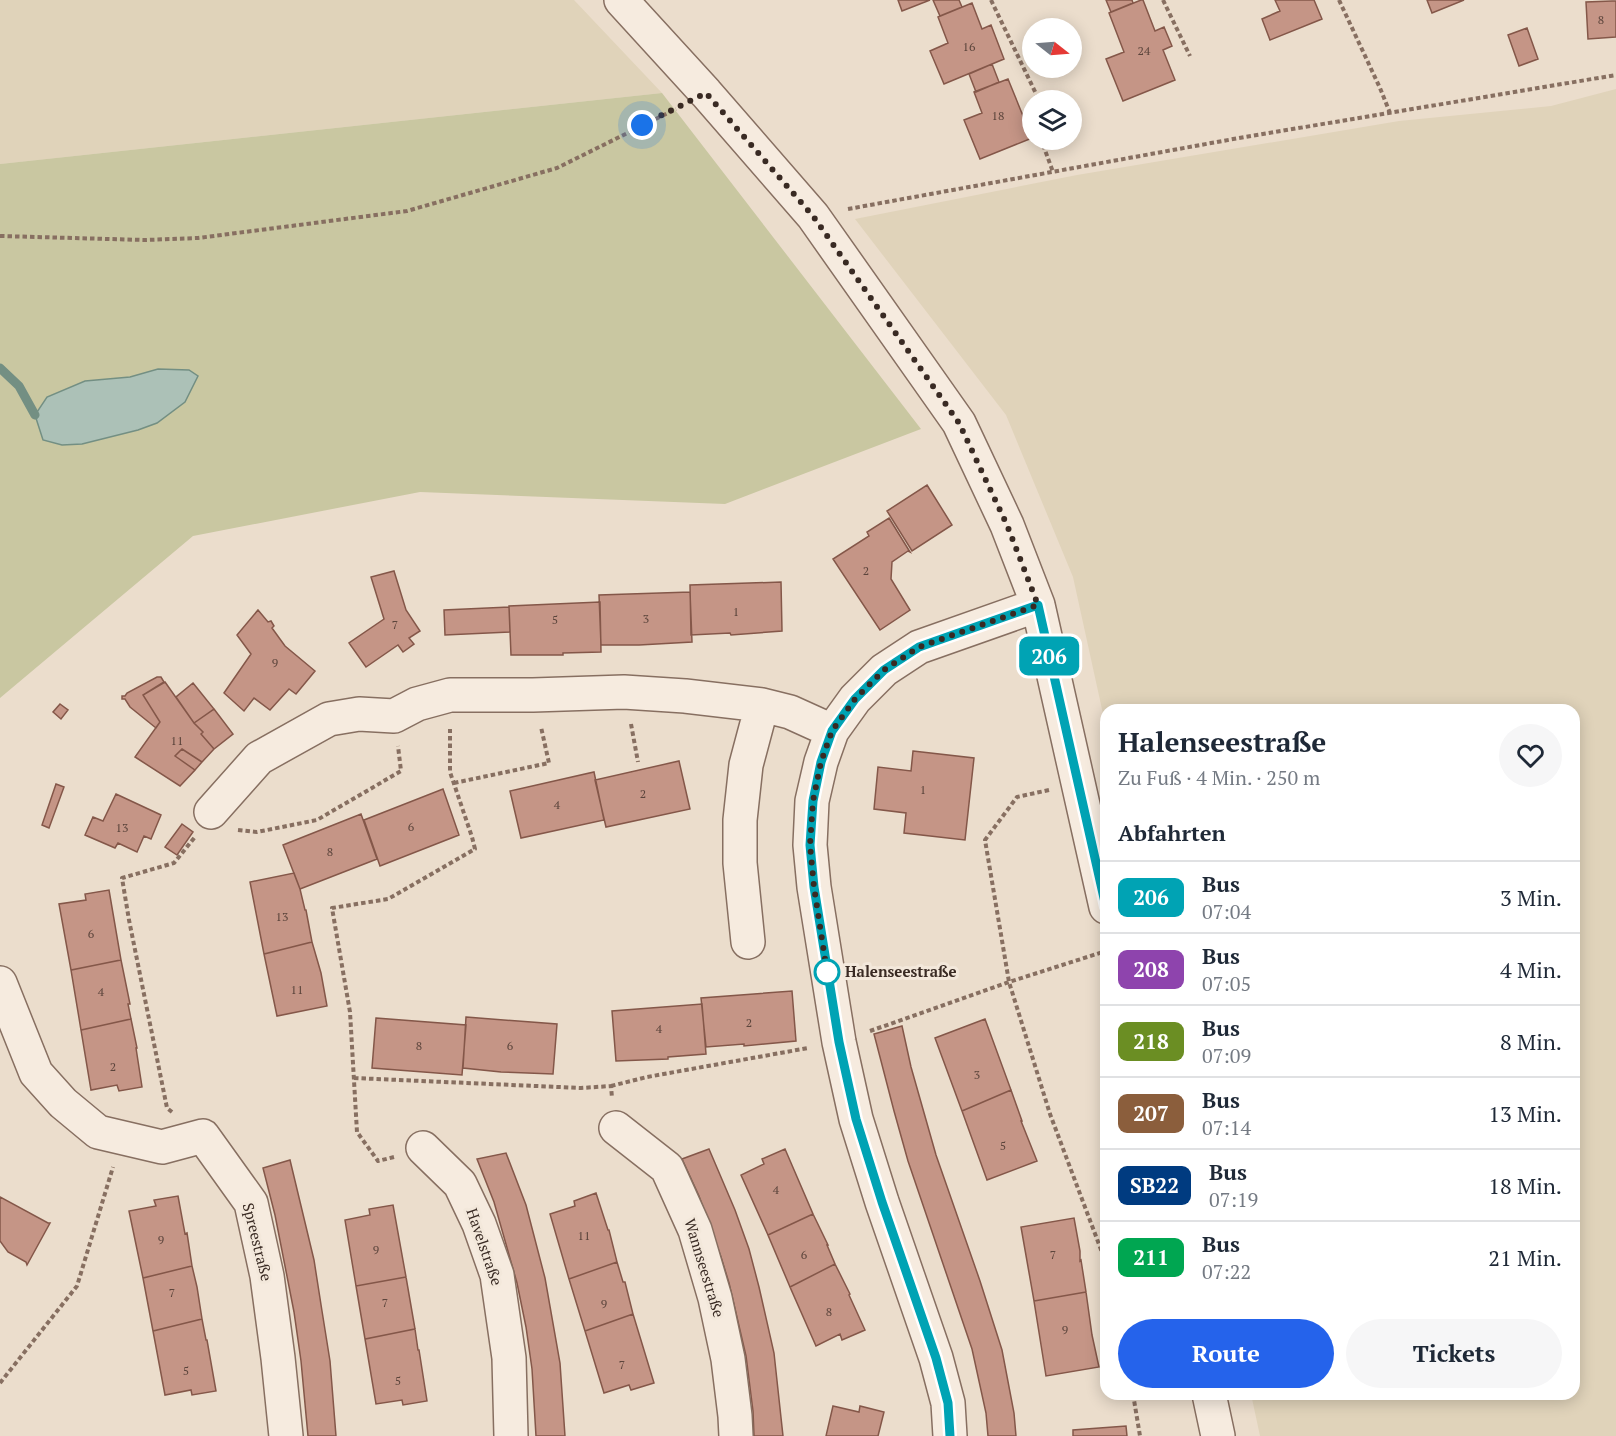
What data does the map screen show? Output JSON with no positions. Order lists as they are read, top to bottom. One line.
{"streets":{"street":["Spreestraße","Havelstraße","Wannseestraße"]},"places":["Halenseestraße"],"lines":["bus line 206"],"house_numbers":["8","16","24","18","2","1","3","5","7","9","11","1","2","4","6","13","8","13","6","11","4","2","4","8","6","2","3","5","4","11","9","9","6","7","7","7","9","8","9","7","5","5"],"north":"right","page":{"on_map":"206","heading":[["Halenseestraße","Zu Fuß · 4 Min. · 250 m"],"Abfahrten"],"list":[{"mark":"206","name":"Bus","note":"07:04","value":"3 Min."},{"mark":"208","name":"Bus","note":"07:05","value":"4 Min."},{"mark":"218","name":"Bus","note":"07:09","value":"8 Min."},{"mark":"207","name":"Bus","note":"07:14","value":"13 Min."},{"mark":"SB22","name":"Bus","note":"07:19","value":"18 Min."},{"mark":"211","name":"Bus","note":"07:22","value":"21 Min."}],"buttons":["Route","Tickets"]}}
